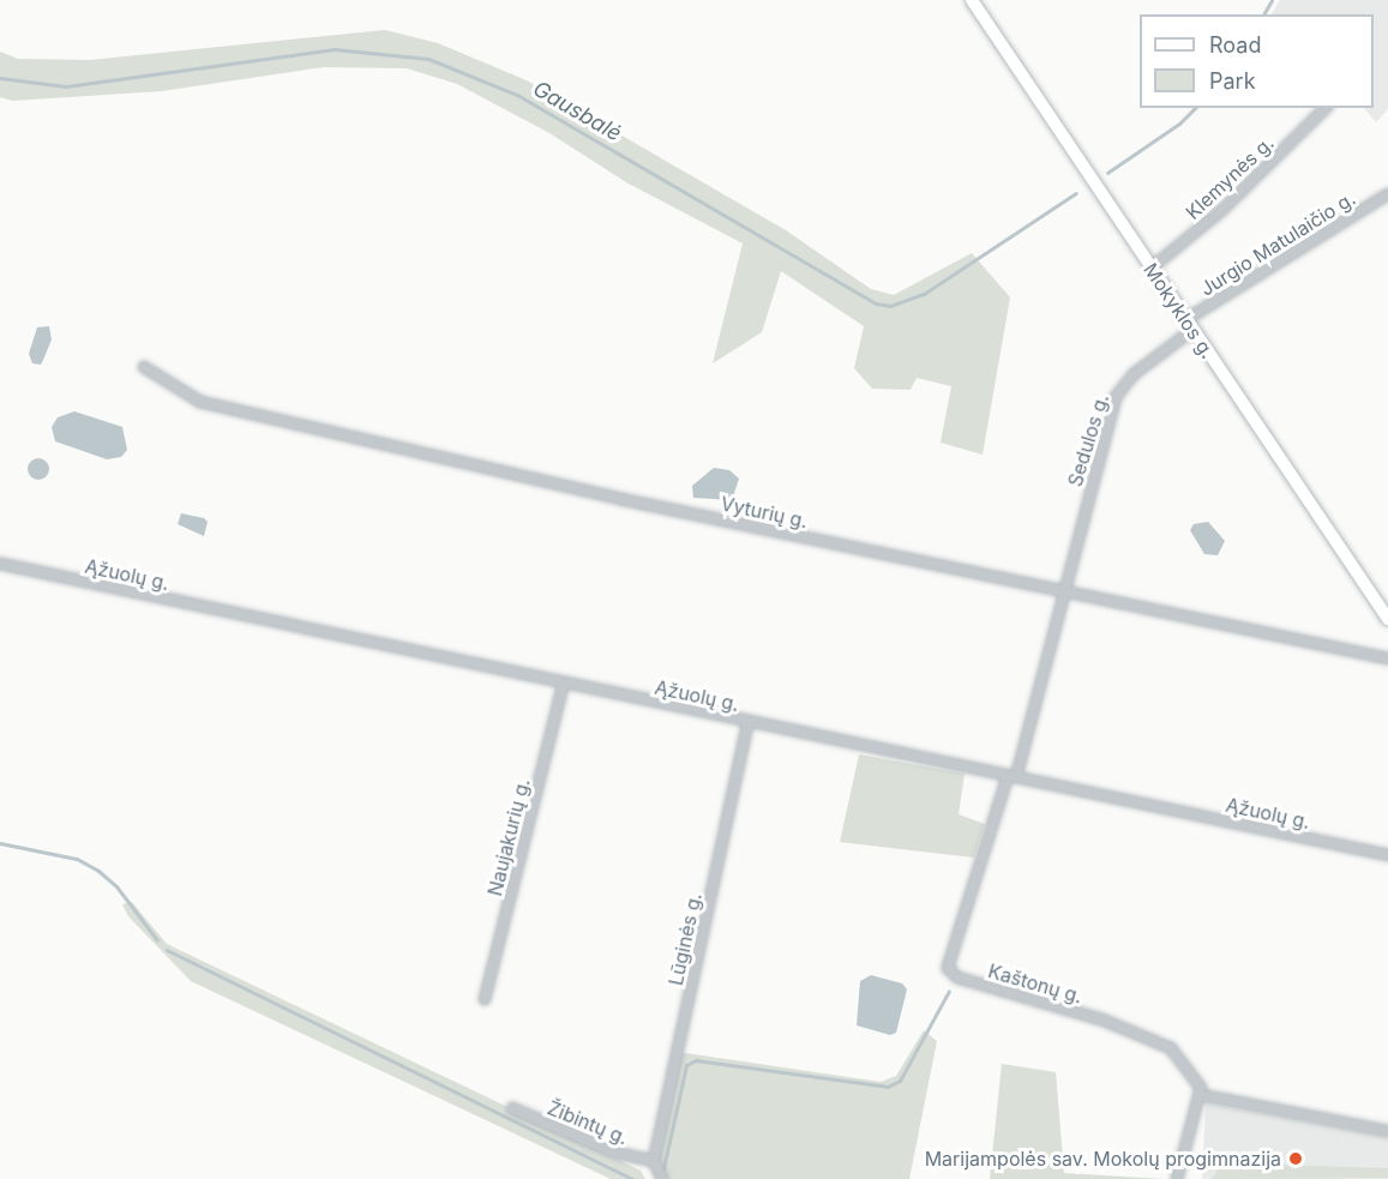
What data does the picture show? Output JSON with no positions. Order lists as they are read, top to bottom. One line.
{"streets":{"main road":["Mokyklos g."],"street":["Klemynės g.","Jurgio Matulaičio g.","Sedulos g.","Vyturių g.","Ąžuolų g.","Naujakurių g.","Lūginės g.","Kaštonų g.","Žibintų g."]},"crossings":[["Klemynės g.","Mokyklos g."],["Jurgio Matulaičio g.","Mokyklos g."],["Jurgio Matulaičio g.","Sedulos g."],["Mokyklos g.","Sedulos g."],["Sedulos g.","Vyturių g."],["Sedulos g.","Ąžuolų g."],["Sedulos g.","Kaštonų g."],["Ąžuolų g.","Naujakurių g."],["Ąžuolų g.","Lūginės g."],["Ąžuolų g.","Kaštonų g."],["Lūginės g.","Žibintų g."]],"water":["Gausbalė"],"places":["Marijampolės sav. Mokolų progimnazija"],"legend":["Road","Park"]}
